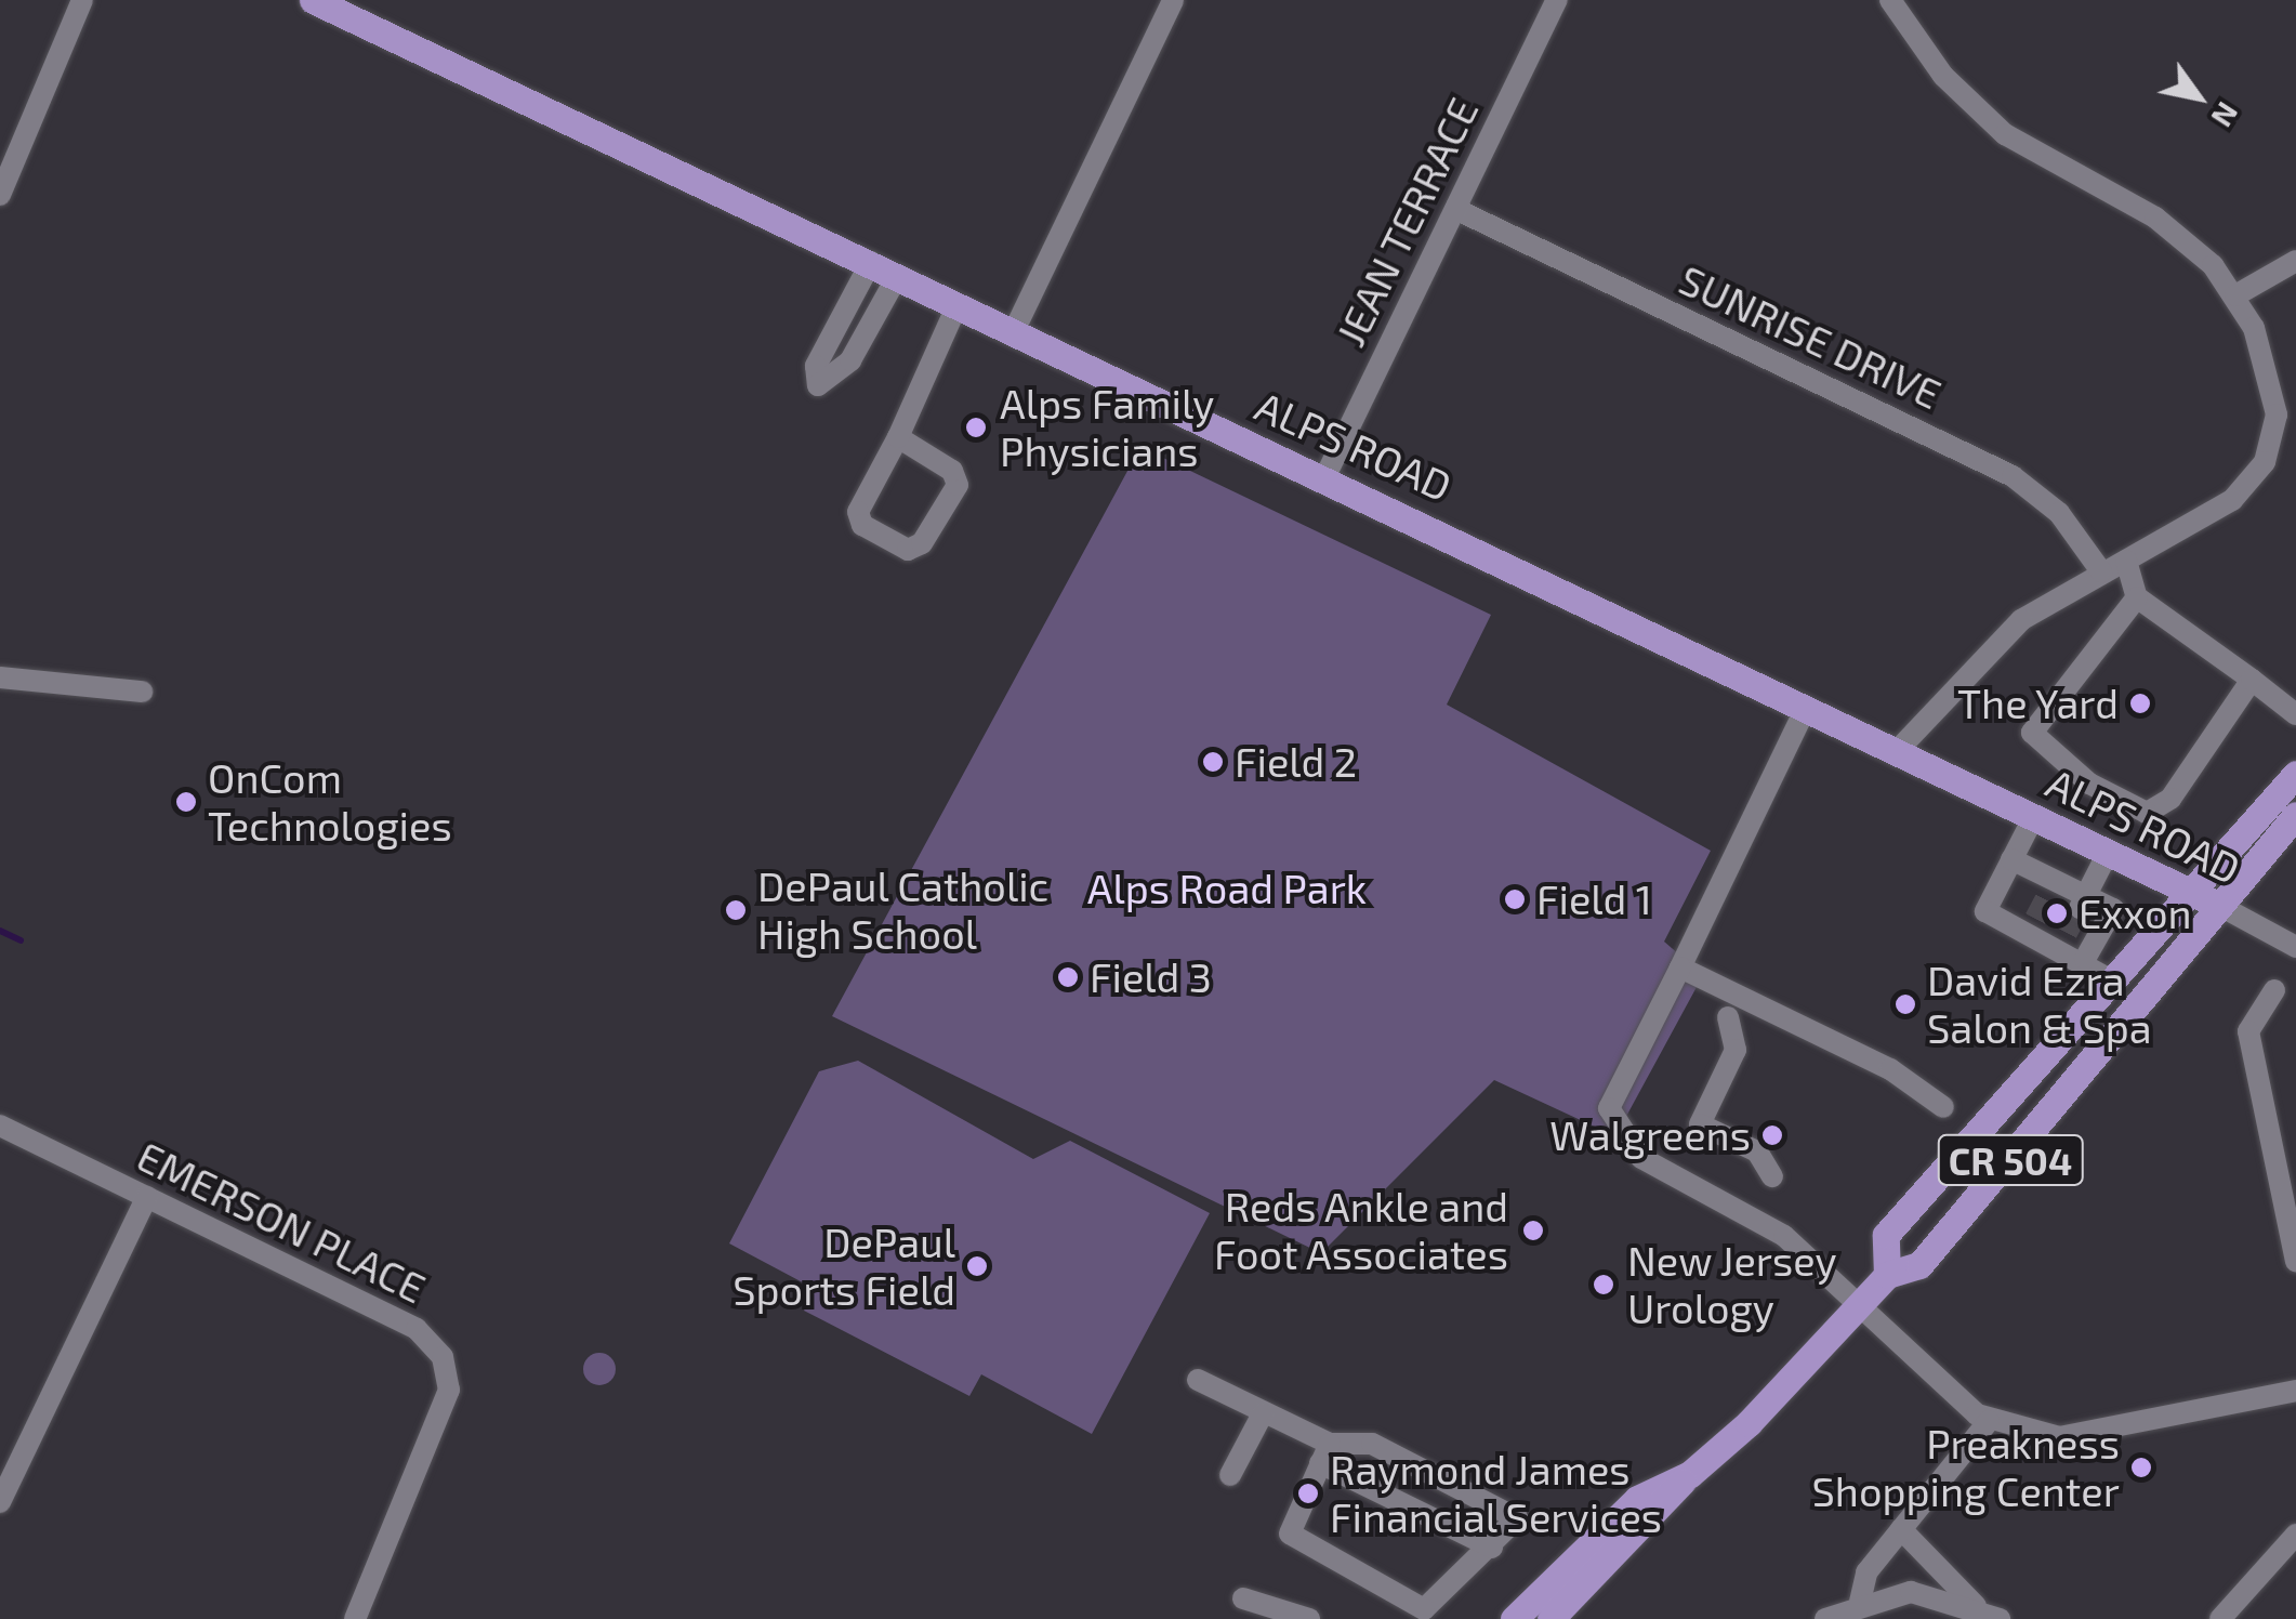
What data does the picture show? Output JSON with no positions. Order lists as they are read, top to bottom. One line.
{"streets":{"main road":["ALPS ROAD","CR 504"],"street":["JEAN TERRACE","SUNRISE DRIVE","EMERSON PLACE"]},"crossings":[["JEAN TERRACE","SUNRISE DRIVE"],["JEAN TERRACE","ALPS ROAD"],["ALPS ROAD","CR 504"]],"parks":["Alps Road Park"],"places":["Alps Family Physicians","The Yard","Field 2","OnCom Technologies","Field 1","DePaul Catholic High School","Exxon","Field 3","David Ezra Salon & Spa","Walgreens","Reds Ankle and Foot Associates","DePaul Sports Field","New Jersey Urology","Preakness Shopping Center","Raymond James Financial Services"],"north":"bottom right"}
